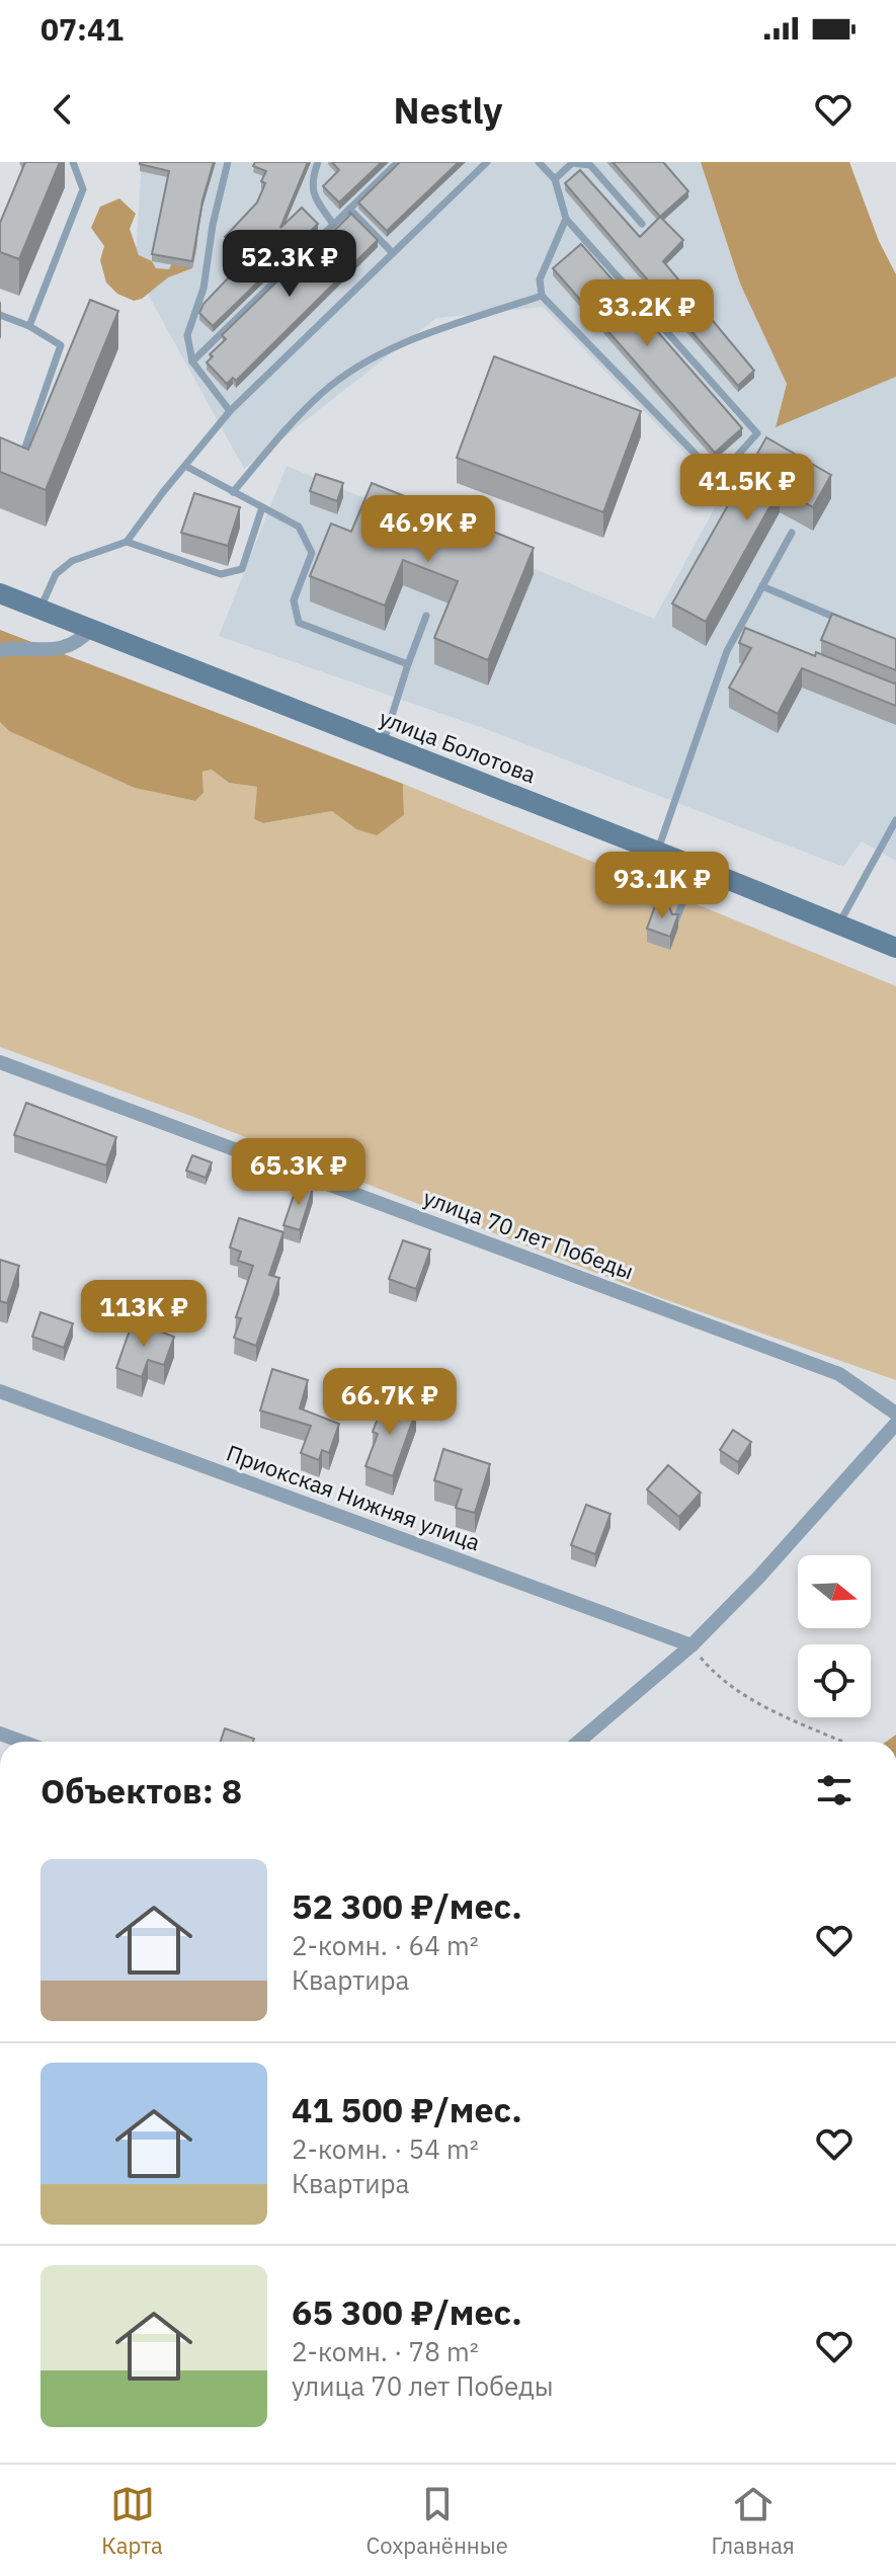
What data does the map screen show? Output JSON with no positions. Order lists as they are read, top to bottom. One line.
{"streets":{"main road":["улица Болотова"],"street":["улица 70 лет Победы","Приокская Нижняя улица"]},"north":"right","page":{"status":"07:41","header":"Nestly","price":["52.3K ₽","33.2K ₽","41.5K ₽","46.9K ₽","93.1K ₽","65.3K ₽","113K ₽","66.7K ₽"],"heading":"Объектов: 8","list":[{"name":"52 300 ₽/мес.","note":"2-комн. · 64 m² · Квартира"},{"name":"41 500 ₽/мес.","note":"2-комн. · 54 m² · Квартира"},{"name":"65 300 ₽/мес.","note":"2-комн. · 78 m² · улица 70 лет Победы"}],"tabs":["Карта","Сохранённые","Главная"]}}
